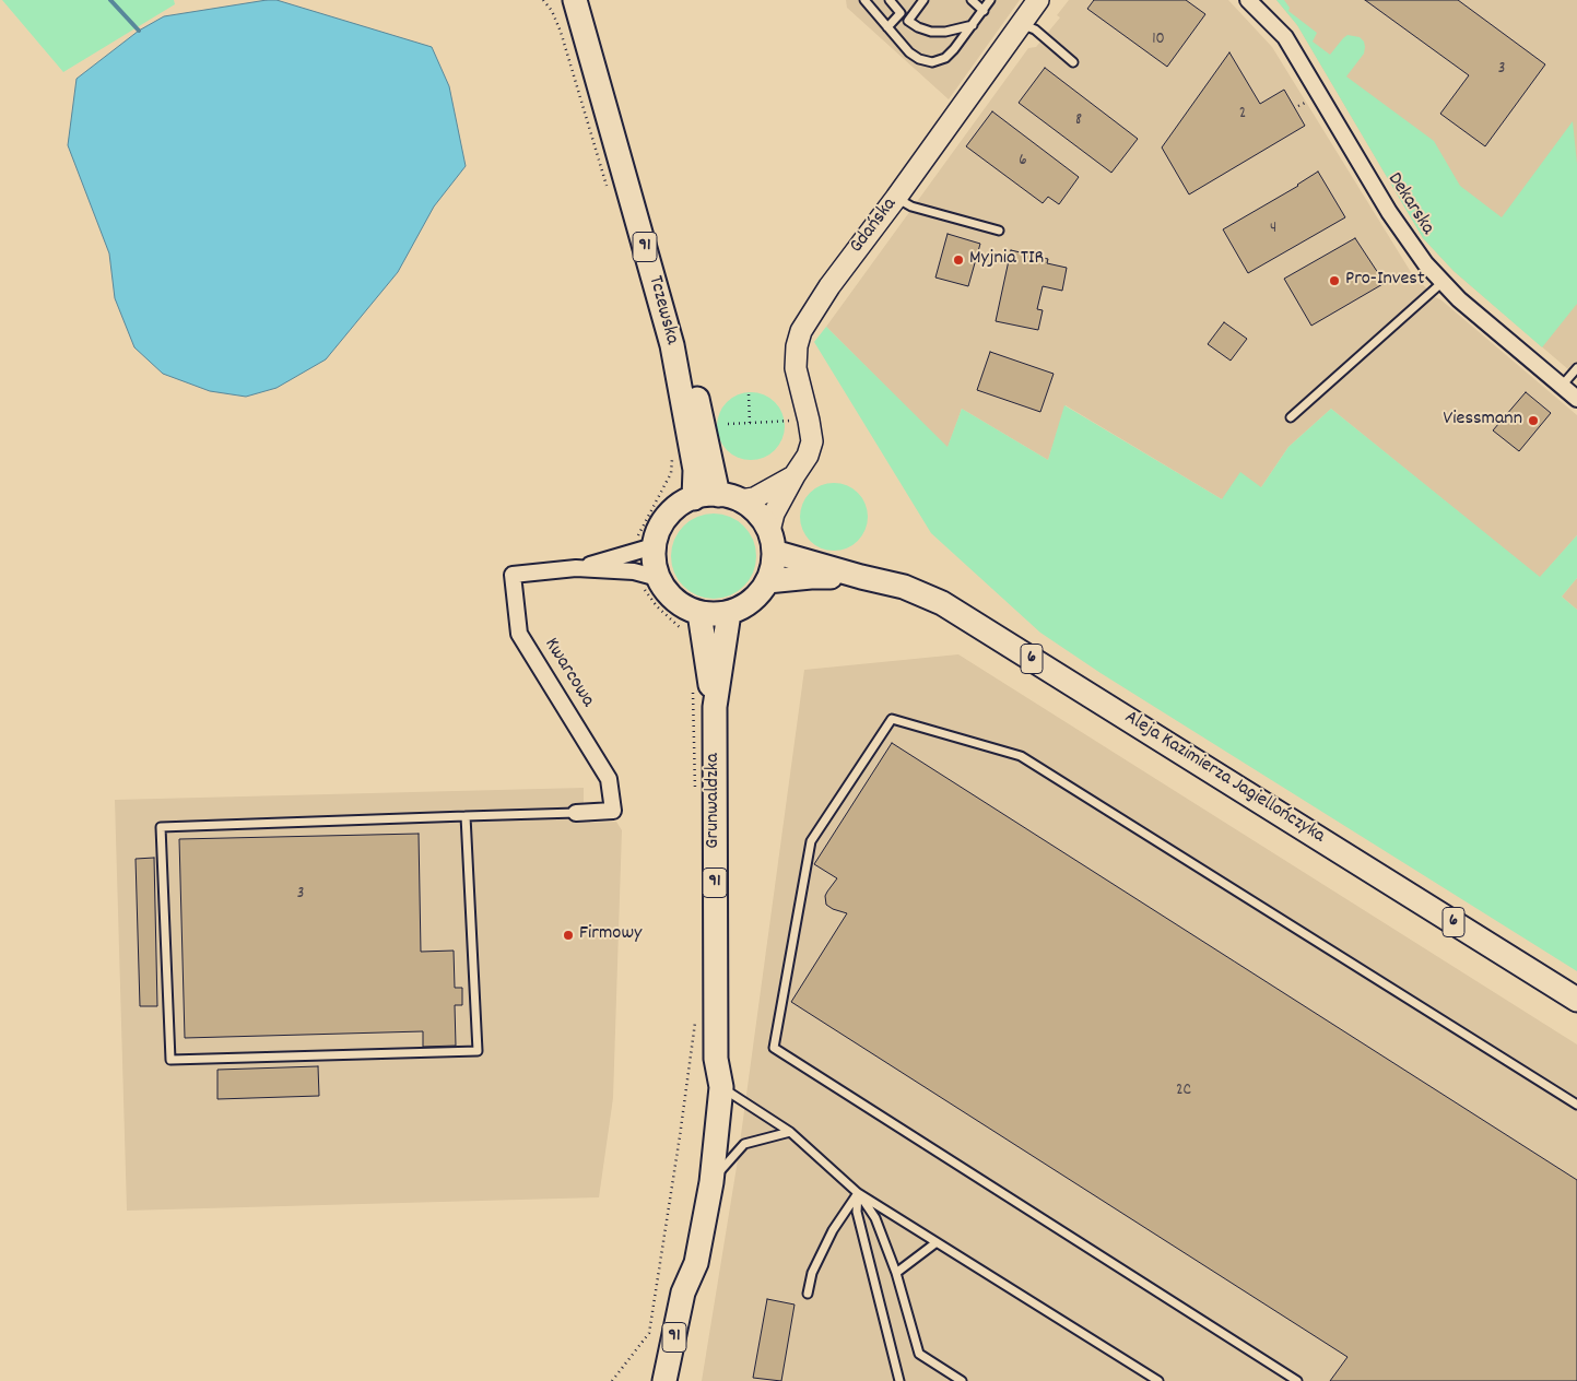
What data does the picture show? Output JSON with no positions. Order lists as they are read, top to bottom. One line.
{"streets":{"main road":["91","Tczewska","6","Aleja Kazimierza Jagiellończyka","Grunwaldzka"],"street":["Dekarska","Gdańska","Kwarcowa"]},"crossings":[["Gdańska","Tczewska"],["Gdańska","Kwarcowa"],["Gdańska","Aleja Kazimierza Jagiellończyka"],["Gdańska","Grunwaldzka"],["Tczewska","Kwarcowa"],["Tczewska","Aleja Kazimierza Jagiellończyka"],["Tczewska","Grunwaldzka"],["Kwarcowa","Aleja Kazimierza Jagiellończyka"],["Kwarcowa","Grunwaldzka"],["Aleja Kazimierza Jagiellończyka","Grunwaldzka"]],"places":["Myjnia TIR","Pro-Invest","Viessmann","Firmowy"],"house_numbers":["10","3","2","8","6","4","3","2C"]}
